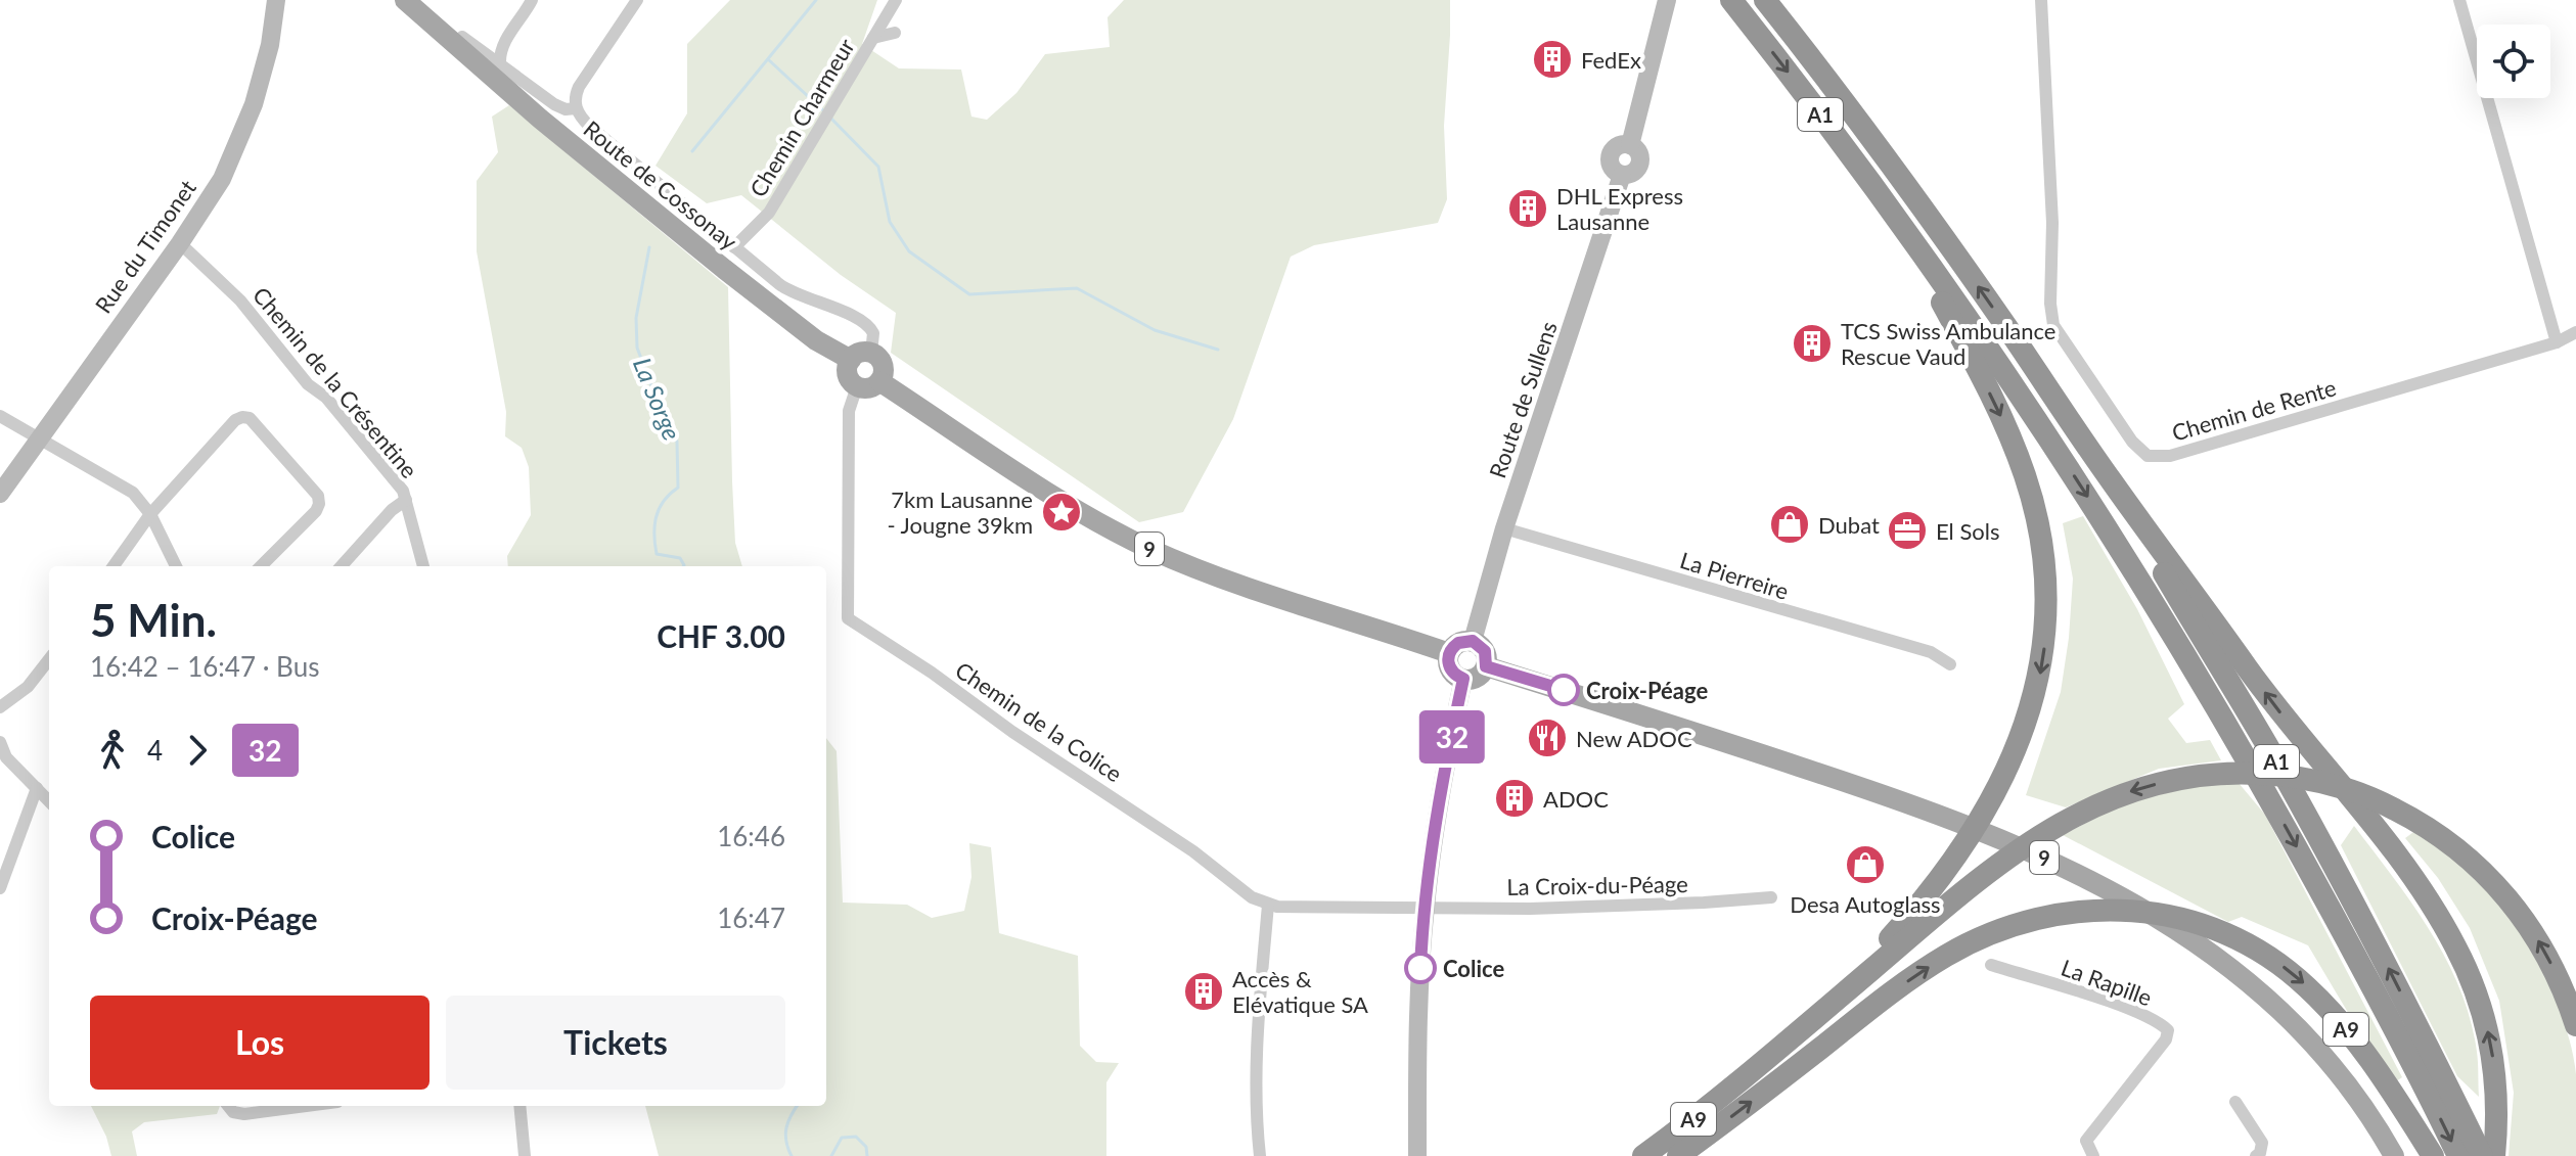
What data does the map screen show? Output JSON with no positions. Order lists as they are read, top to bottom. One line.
{"streets":{"highway":["A1","A9"],"main road":["Route de Cossonay","Rue du Timonet","Route de Sullens","9"],"street":["Chemin Charmeur","Chemin de la Crésentine","Chemin de Rente","La Pierreire","Chemin de la Colice","La Croix-du-Péage","La Rapille"]},"crossings":[["Route de Cossonay","9"],["Route de Cossonay","Chemin de la Colice"],["Rue du Timonet","Chemin de la Crésentine"],["Route de Sullens","9"],["Route de Sullens","La Pierreire"],["9","Chemin de la Colice"]],"water":["La Sorge"],"places":{"building":["FedEx","DHL Express Lausanne","TCS Swiss Ambulance Rescue Vaud","ADOC","Accès & Elévatique SA"],"place":["7km Lausanne - Jougne 39km"],"shop":["Dubat","Desa Autoglass"],"office":["El Sols"],"other":["Croix-Péage","Colice"],"restaurant":["New ADOC"]},"lines":["bus line 32"],"page":{"on_map":"32","heading":["5 Min.","16:42 – 16:47 · Bus","CHF 3.00"],"legs":["4","32"],"list":[{"name":"Colice","value":"16:46"},{"name":"Croix-Péage","value":"16:47"}],"buttons":["Los","Tickets"]}}
